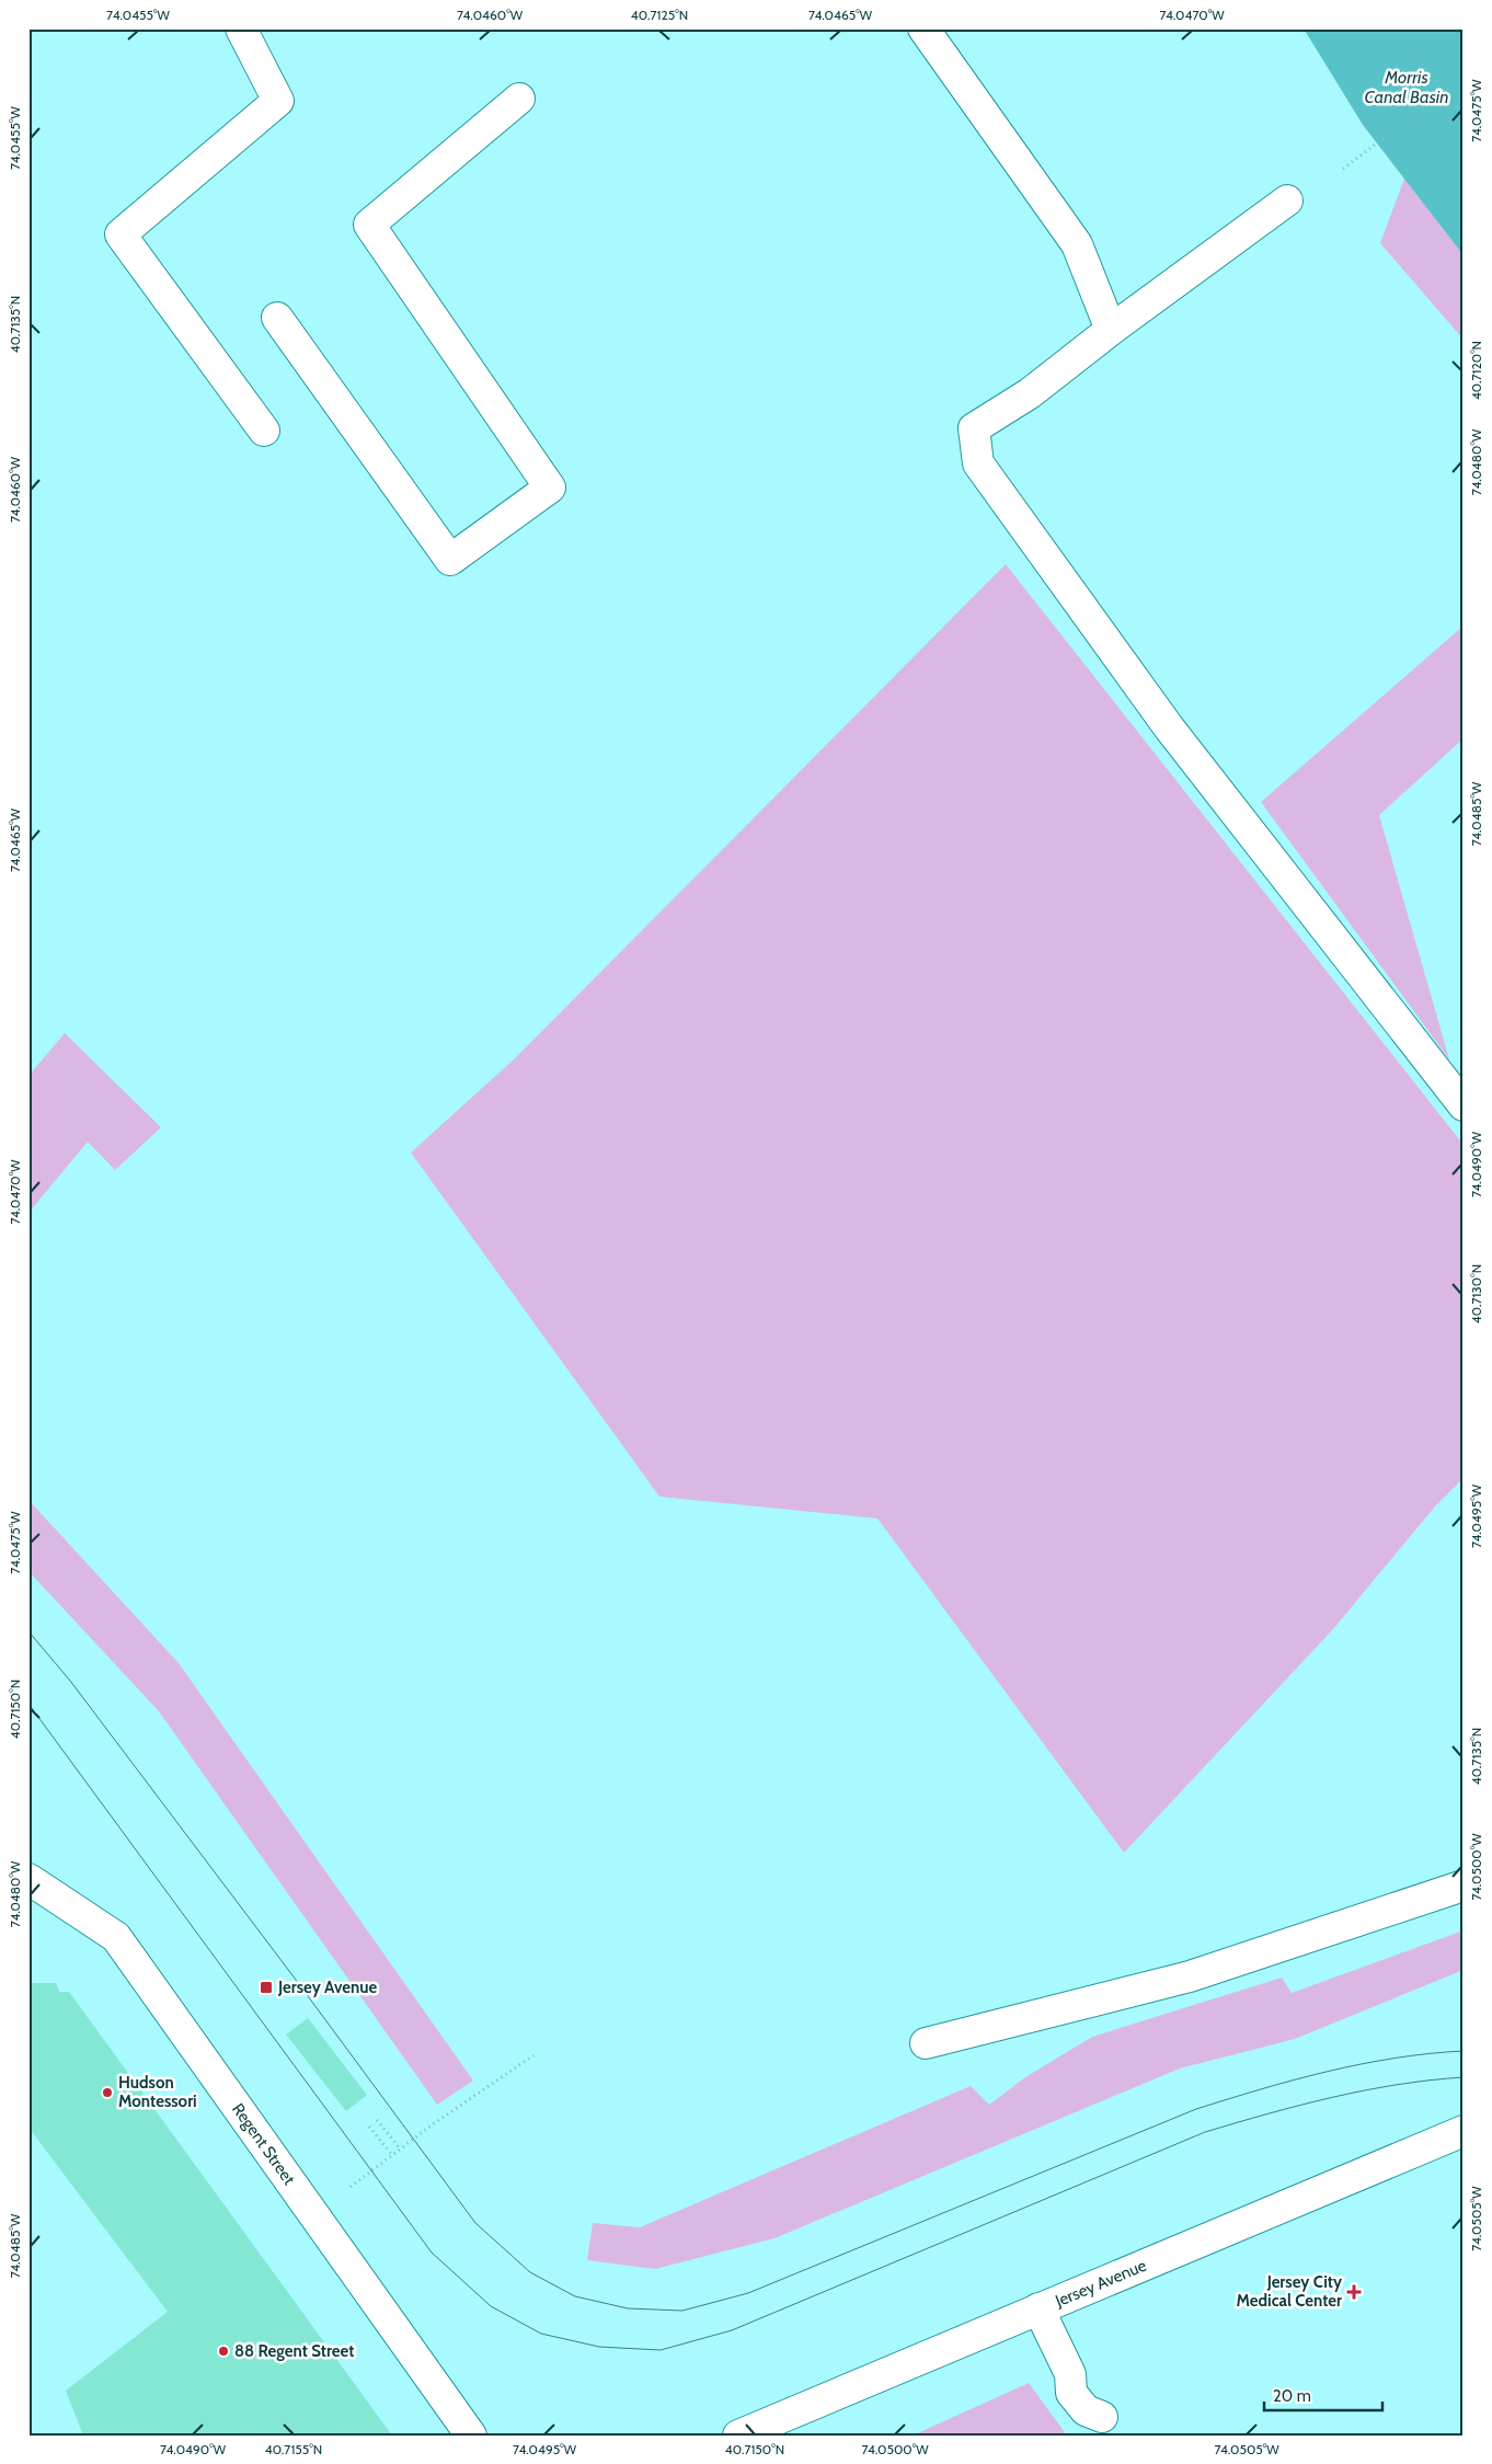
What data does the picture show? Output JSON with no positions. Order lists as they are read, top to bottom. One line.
{"streets":{"street":["Regent Street","Jersey Avenue"]},"water":["Morris Canal Basin"],"places":{"transit":["Jersey Avenue"],"other":["Hudson Montessori","88 Regent Street"],"health":["Jersey City Medical Center"]},"scale_bar":"20 m","coordinates":["74.0455°W","74.0460°W","40.7125°N","74.0465°W","74.0470°W","74.0475°W","40.7135°N","40.7120°N","74.0480°W","74.0485°W","74.0490°W","40.7130°N","74.0495°W","40.7150°N","74.0500°W","74.0505°W","40.7155°N"]}
